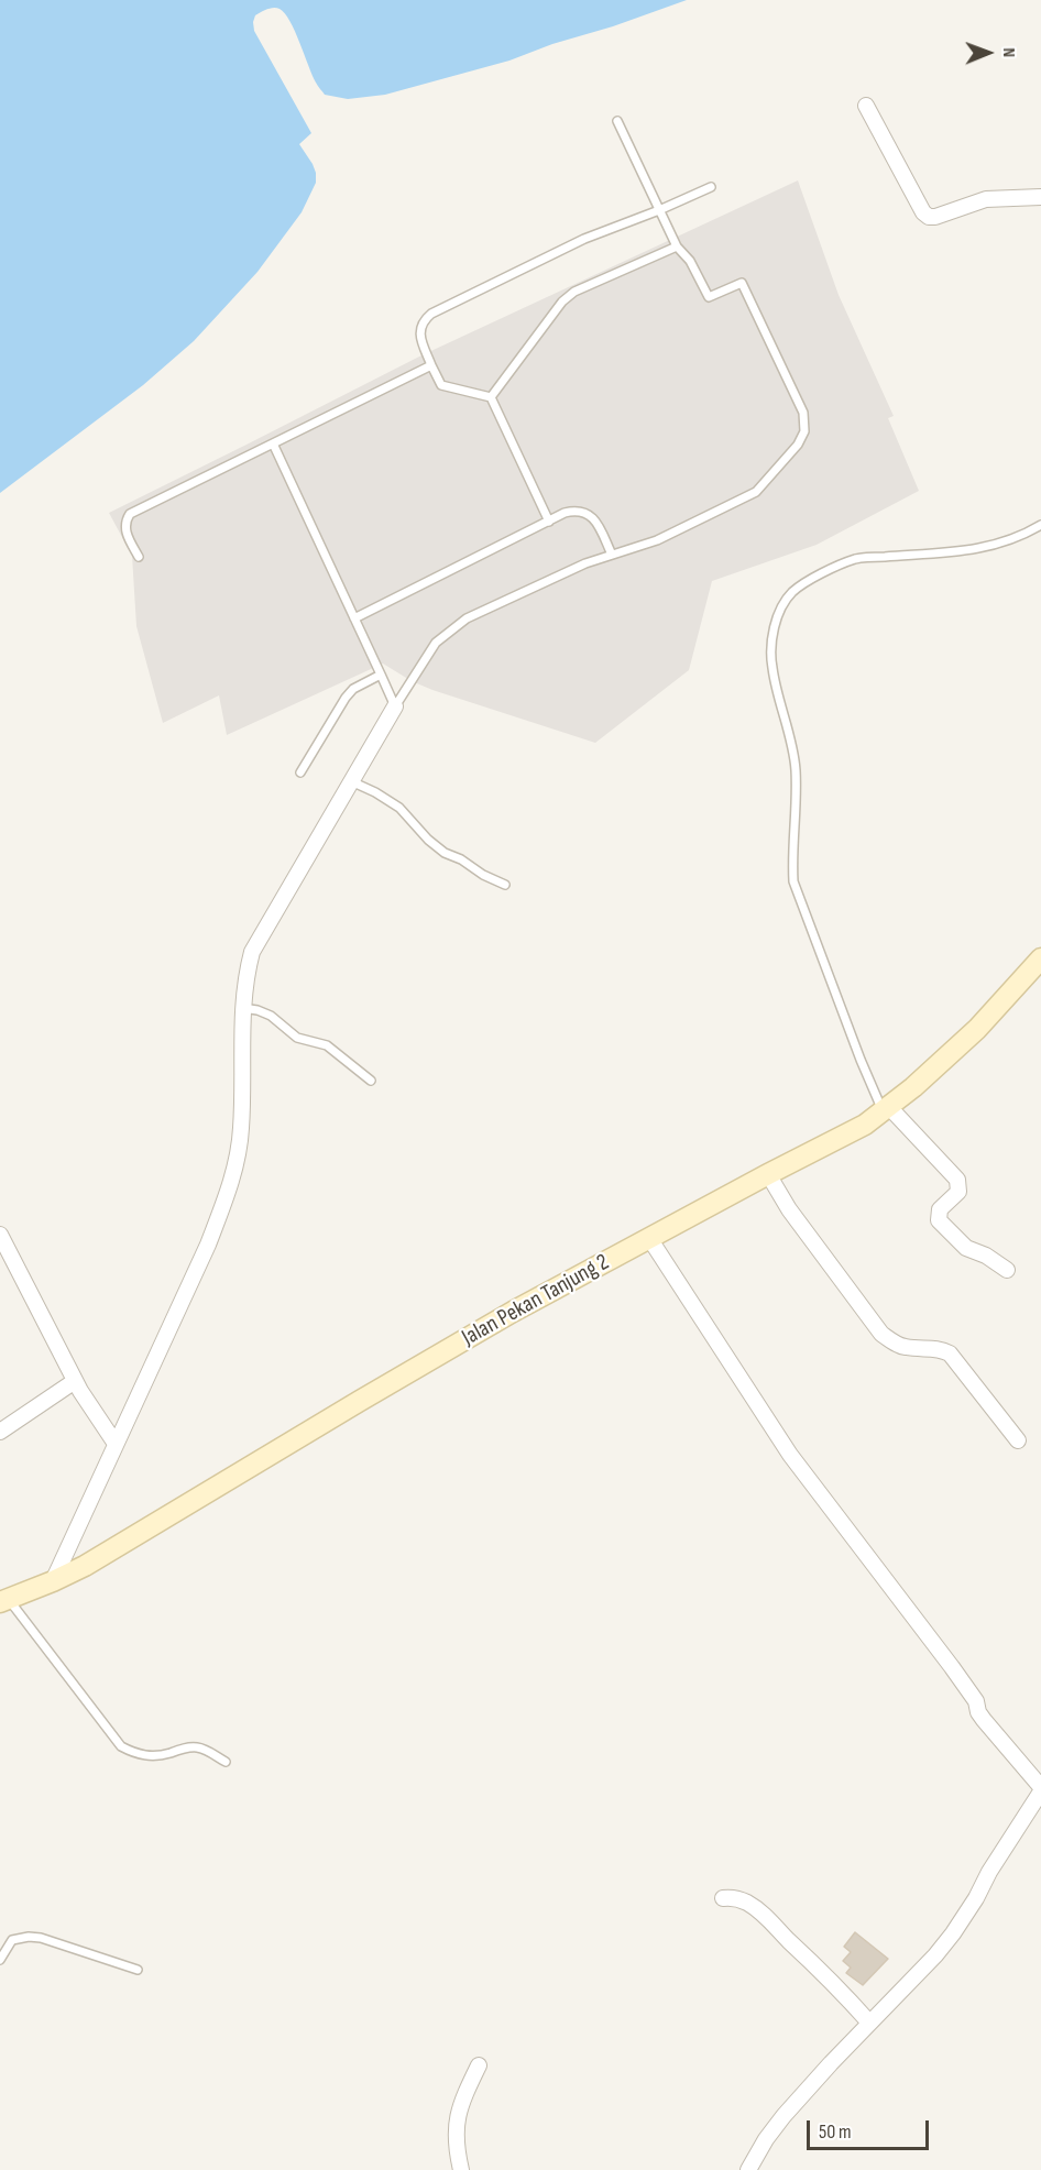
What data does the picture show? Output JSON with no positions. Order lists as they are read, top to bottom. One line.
{"streets":{"street":["Jalan Pekan Tanjung 2"]},"scale_bar":"50 m","north":"right"}
